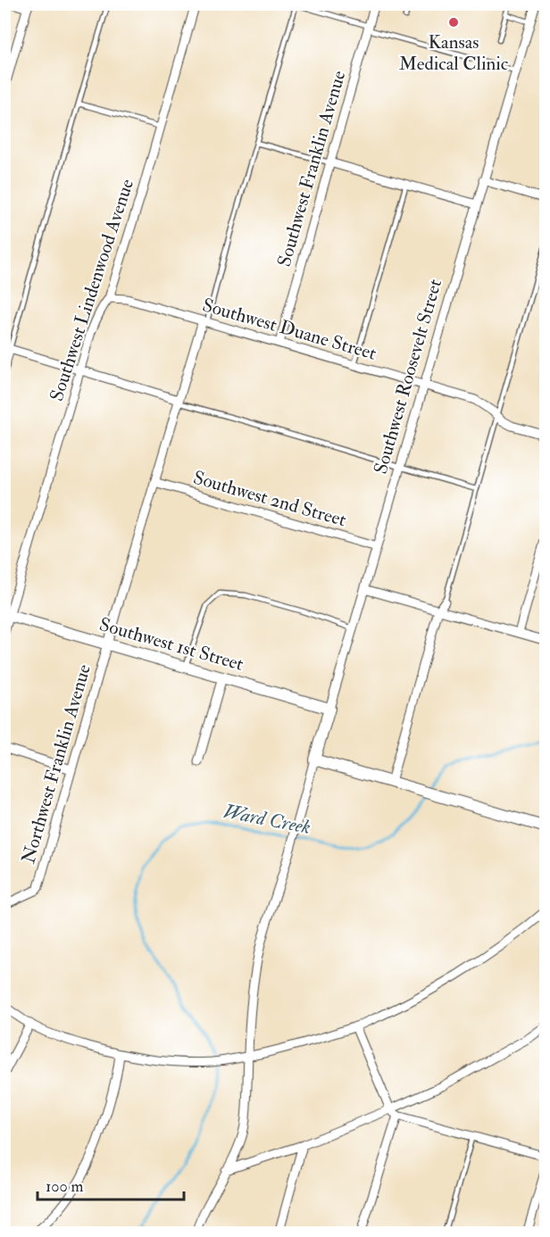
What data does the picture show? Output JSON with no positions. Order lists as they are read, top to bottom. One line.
{"streets":{"street":["Southwest Franklin Avenue","Southwest Lindenwood Avenue","Southwest Duane Street","Southwest Roosevelt Street","Southwest 2nd Street","Southwest 1st Street","Northwest Franklin Avenue"]},"crossings":[["Southwest Franklin Avenue","Southwest Duane Street"],["Southwest Lindenwood Avenue","Southwest Duane Street"],["Southwest Lindenwood Avenue","Southwest 1st Street"],["Southwest Duane Street","Southwest Roosevelt Street"],["Southwest Roosevelt Street","Southwest 2nd Street"],["Southwest Roosevelt Street","Southwest 1st Street"],["Southwest 1st Street","Northwest Franklin Avenue"]],"water":["Ward Creek"],"places":["Kansas Medical Clinic"],"scale_bar":"100 m"}
